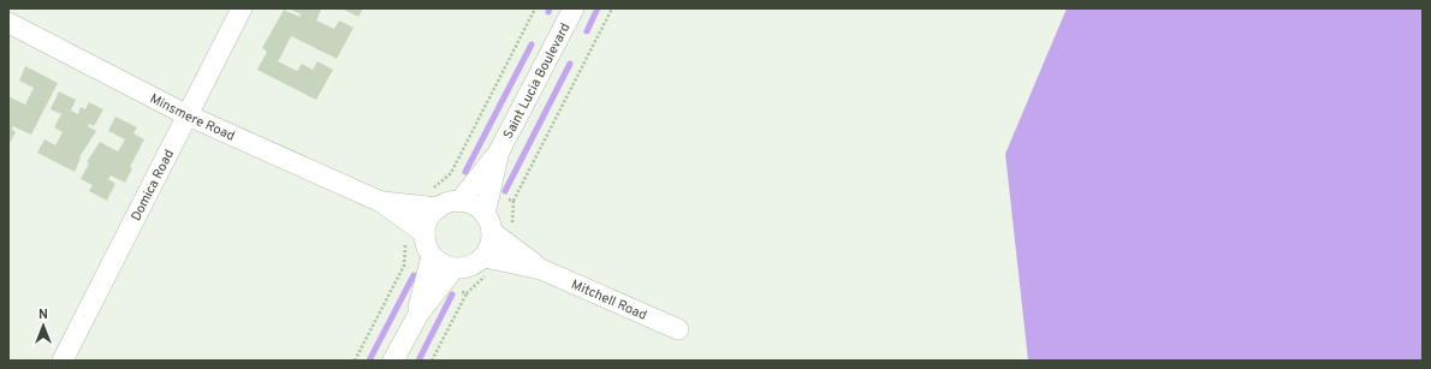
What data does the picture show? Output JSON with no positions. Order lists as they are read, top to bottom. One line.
{"streets":{"street":["Saint Lucia Boulevard","Minsmere Road","Domica Road","Mitchell Road"]},"crossings":[["Saint Lucia Boulevard","Mitchell Road"],["Minsmere Road","Domica Road"]],"north":"top"}
